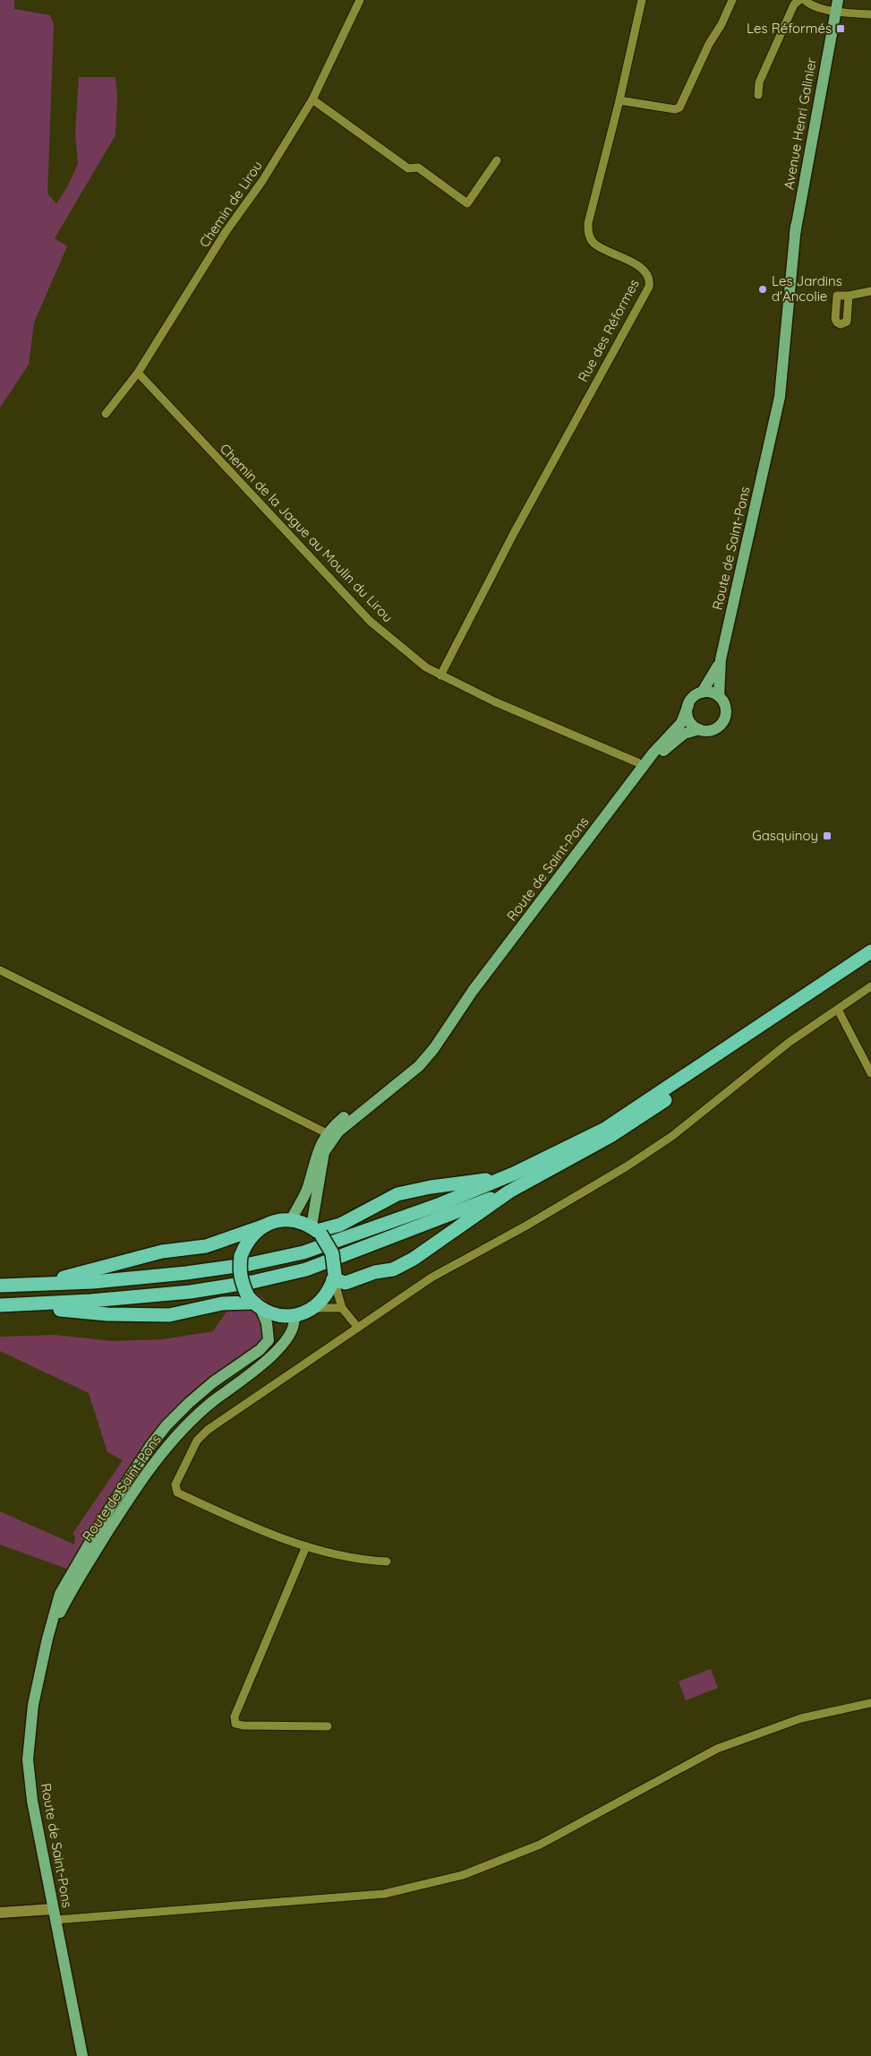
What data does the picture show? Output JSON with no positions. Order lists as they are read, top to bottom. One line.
{"streets":{"main road":["Avenue Henri Galinier","Route de Saint-Pons"],"street":["Chemin de Lirou","Rue des Réformes","Chemin de la Jague au Moulin du Lirou"]},"crossings":[["Avenue Henri Galinier","Route de Saint-Pons"],["Chemin de Lirou","Chemin de la Jague au Moulin du Lirou"],["Rue des Réformes","Chemin de la Jague au Moulin du Lirou"],["Chemin de la Jague au Moulin du Lirou","Route de Saint-Pons"]],"places":{"transit":["Les Réformés","Gasquinoy"],"other":["Les Jardins d'Ancolie"]}}
